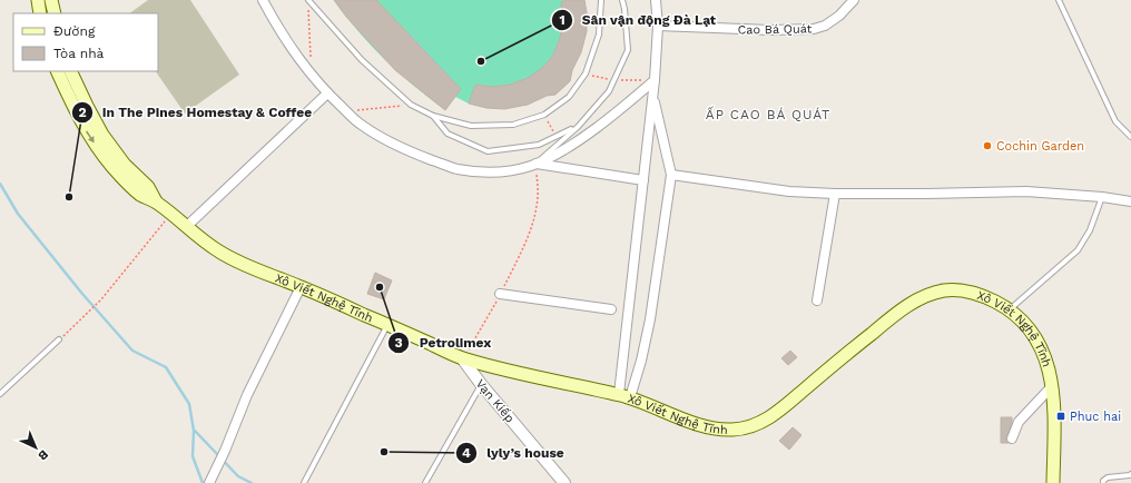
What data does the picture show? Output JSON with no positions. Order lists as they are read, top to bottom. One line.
{"streets":{"main road":["Xô Viết Nghệ Tĩnh"],"street":["Cao Bá Quát","Vạn Kiếp"]},"crossings":[["Xô Viết Nghệ Tĩnh","Vạn Kiếp"]],"districts":["ẤP CAO BÁ QUÁT"],"places":{"other":["Sân vận động Đà Lạt","Cochin Garden","In The Pines Homestay & Coffee","Petrolimex","lyly’s house"],"transit":["Phuc hai"]},"legend":["Đường","Tòa nhà"],"north":"bottom right"}
